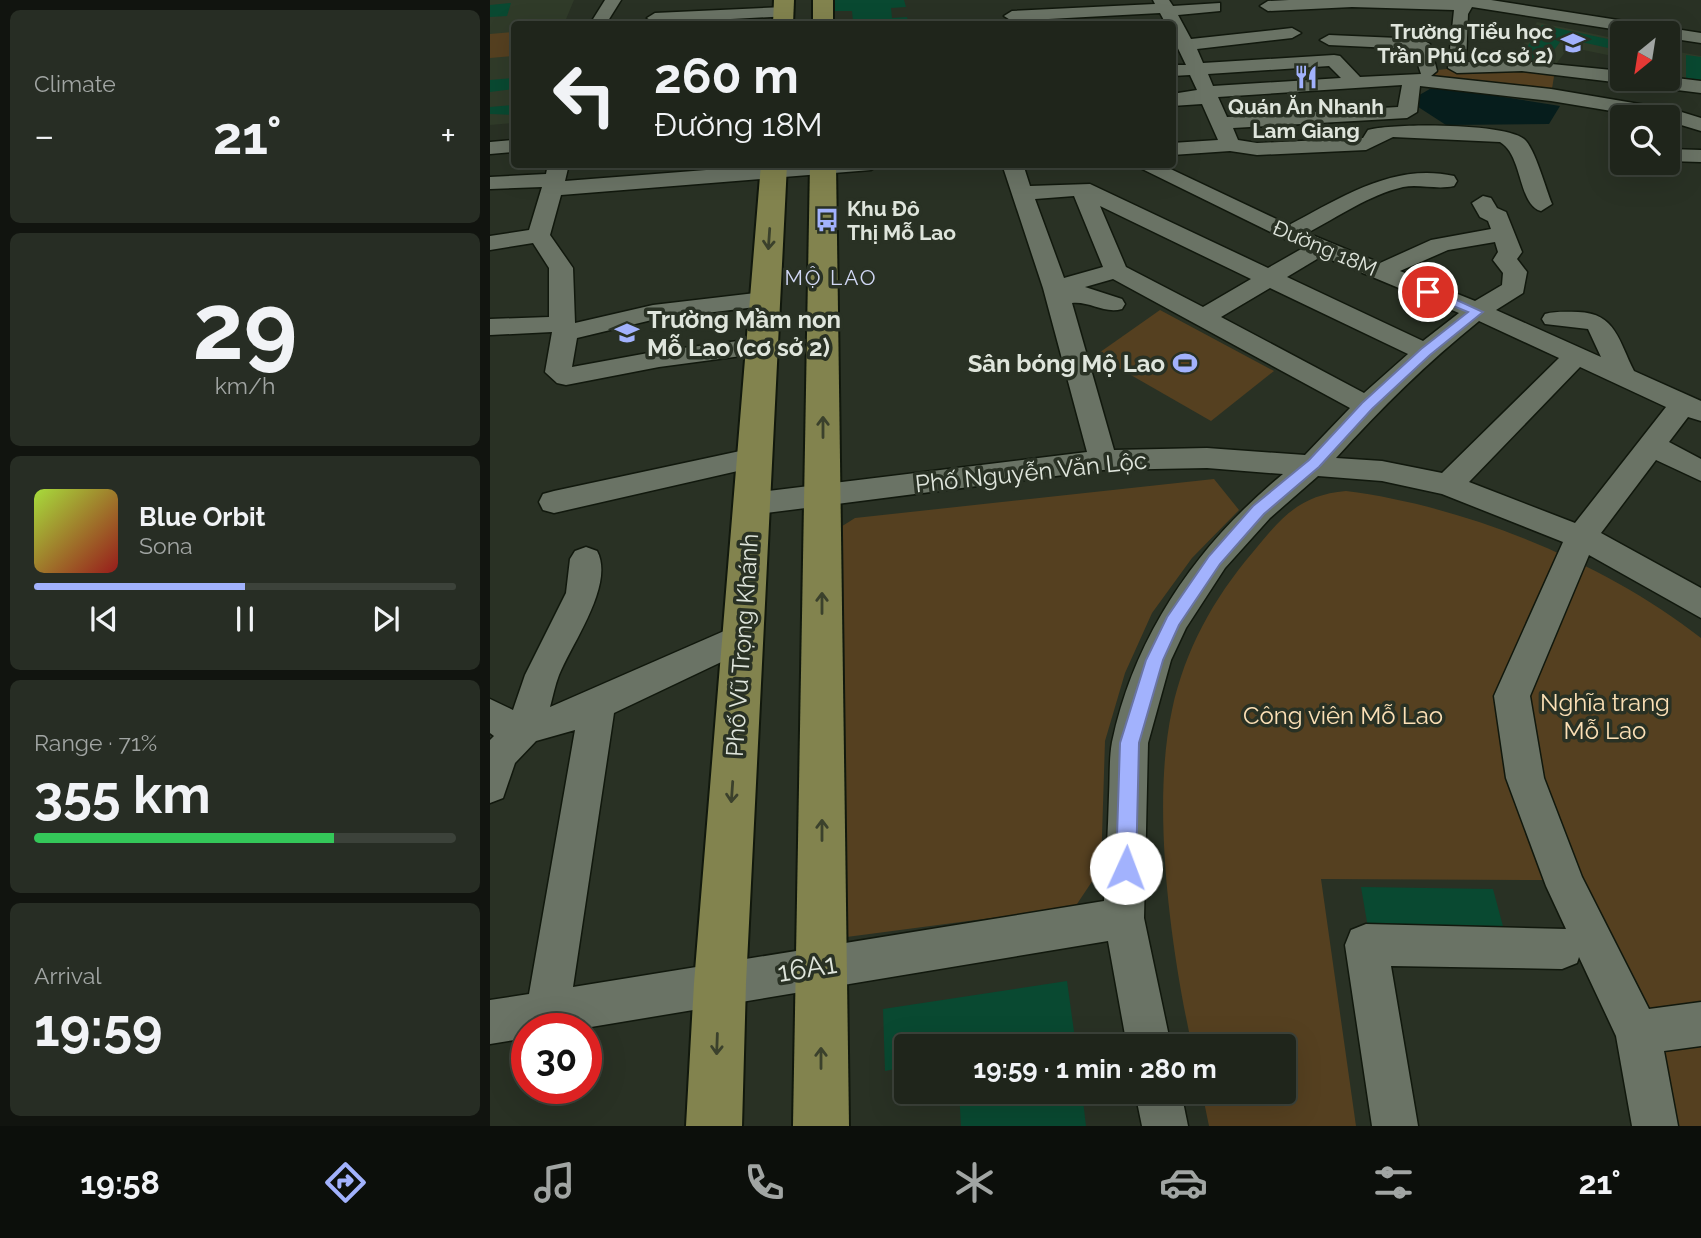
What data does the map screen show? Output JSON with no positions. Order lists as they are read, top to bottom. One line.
{"streets":{"main road":["Phố Vũ Trọng Khánh"],"street":["Đường 18M","Phố Nguyễn Văn Lộc","16A1"]},"crossings":[["Phố Nguyễn Văn Lộc","Phố Vũ Trọng Khánh"],["Phố Vũ Trọng Khánh","16A1"]],"districts":["MỘ LAO"],"parks":["Nghĩa trang Mỗ Lao","Công viên Mỗ Lao"],"places":{"school or university":["Trường Tiểu học Trần Phú (cơ sở 2)","Trường Mầm non Mỗ Lao (cơ sở 2)"],"restaurant":["Quán Ăn Nhanh Lam Giang"],"bus stop":["Khu Đô Thị Mỗ Lao"],"sports":["Sân bóng Mộ Lao"]},"north":"bottom left","page":{"tile":["Climate",["29","km/h"],["Range · 71%","355 km"],["Arrival","19:59"]],"turn":["260 m","Đường 18M"],"heat":["−","21°","+"],"song":["Blue Orbit","Sona"],"limit":"30","trip":"19:59 · 1 min · 280 m","tabs":["19:58","21°"]}}
